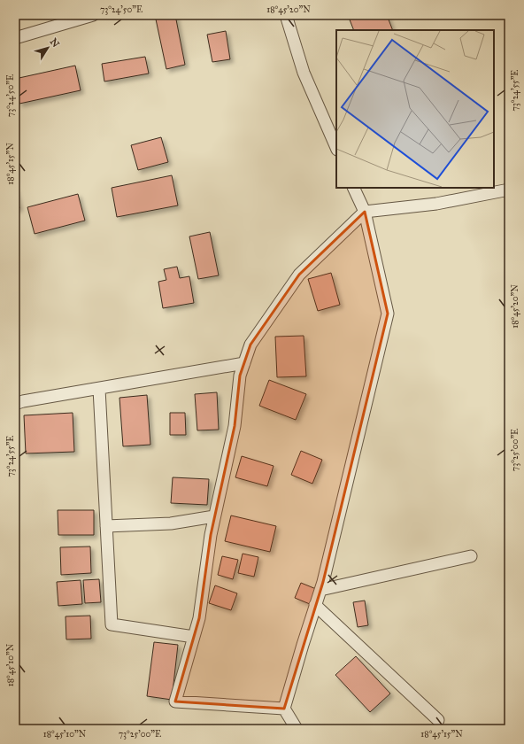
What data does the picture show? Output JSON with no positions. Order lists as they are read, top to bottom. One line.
{"north":"top right","coordinates":["73°24'50\"E","18°45'20\"N","73°24'55\"E","18°45'15\"N","73°25'00\"E","18°45'10\"N"]}
